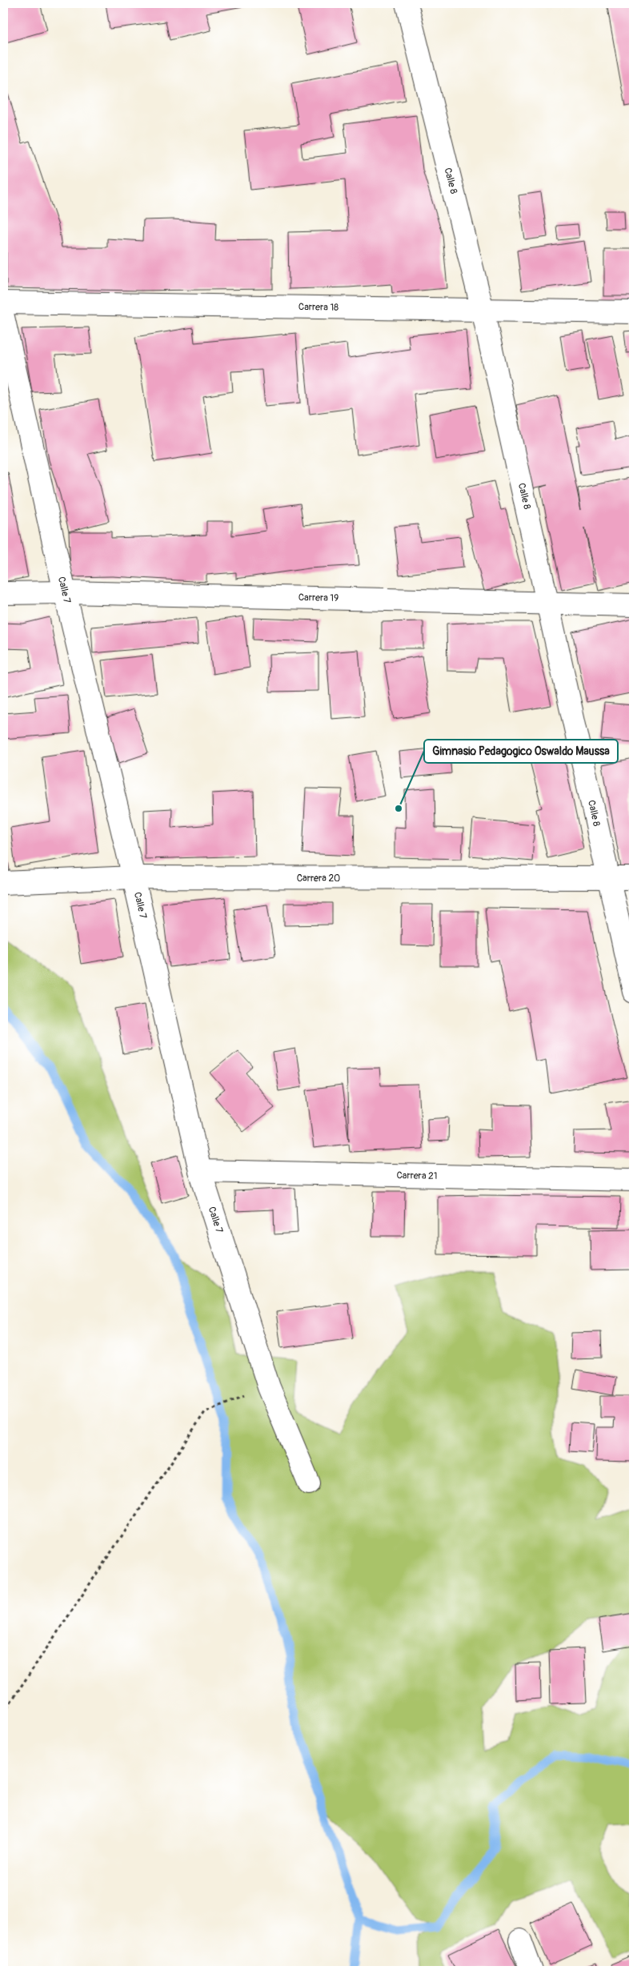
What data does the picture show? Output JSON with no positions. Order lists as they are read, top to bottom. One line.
{"streets":{"street":["Calle 8","Carrera 18","Calle 7","Carrera 19","Carrera 20","Carrera 21"]},"crossings":[["Calle 8","Carrera 18"],["Calle 8","Carrera 19"],["Calle 8","Carrera 20"],["Calle 7","Carrera 19"],["Calle 7","Carrera 20"],["Calle 7","Carrera 21"]],"places":["Gimnasio Pedagogico Oswaldo Maussa"]}
